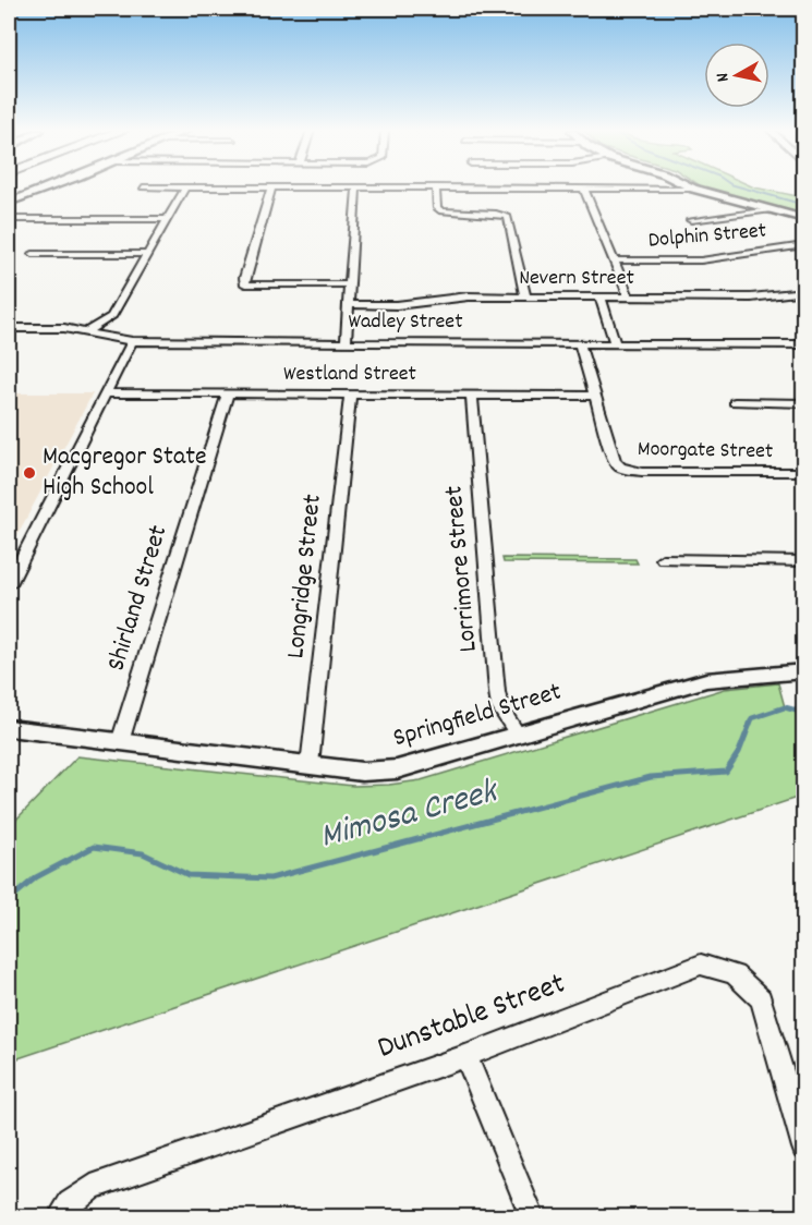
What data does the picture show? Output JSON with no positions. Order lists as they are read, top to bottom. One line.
{"streets":{"street":["Dolphin Street","Nevern Street","Wadley Street","Westland Street","Moorgate Street","Lorrimore Street","Longridge Street","Shirland Street","Springfield Street","Dunstable Street"]},"crossings":[["Wadley Street","Moorgate Street"],["Westland Street","Moorgate Street"],["Westland Street","Lorrimore Street"],["Westland Street","Longridge Street"],["Westland Street","Shirland Street"],["Lorrimore Street","Springfield Street"],["Longridge Street","Springfield Street"],["Shirland Street","Springfield Street"]],"water":["Mimosa Creek"],"places":["Macgregor State High School"],"north":"left"}
